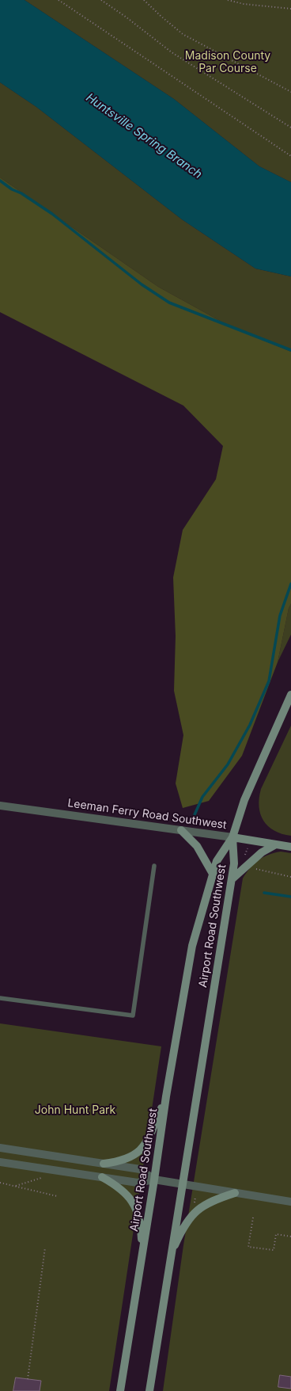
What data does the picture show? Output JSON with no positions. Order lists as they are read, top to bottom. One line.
{"streets":{"street":["Leeman Ferry Road Southwest","Airport Road Southwest"]},"crossings":[["Leeman Ferry Road Southwest","Airport Road Southwest"]],"water":["Huntsville Spring Branch"],"parks":["Madison County Par Course","John Hunt Park"]}
